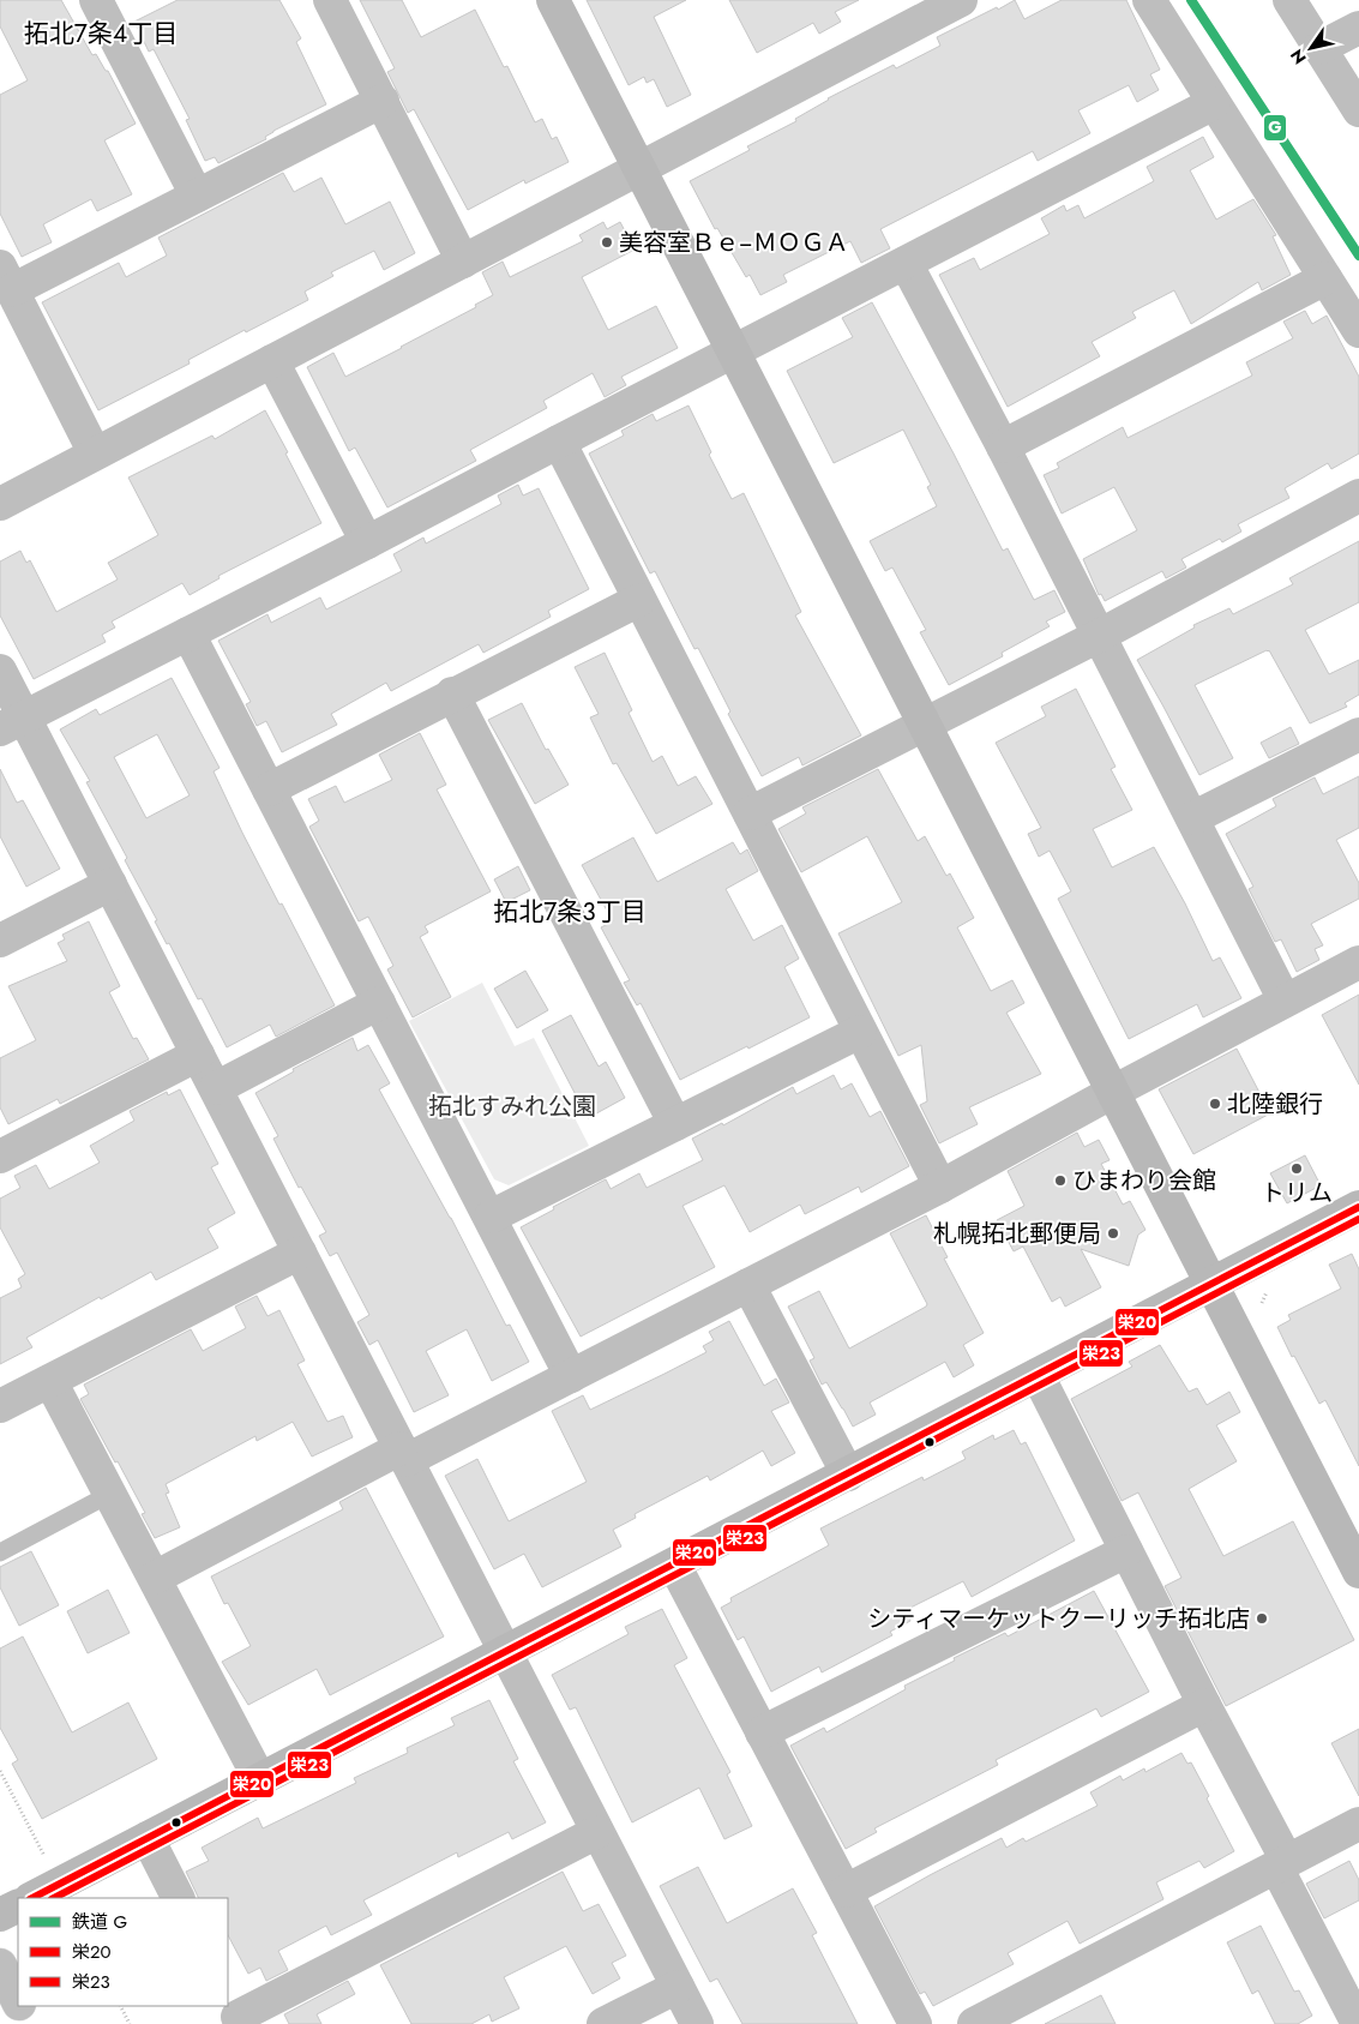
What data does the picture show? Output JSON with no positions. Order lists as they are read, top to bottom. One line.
{"districts":["拓北7条4丁目","拓北7条3丁目"],"parks":["拓北すみれ公園"],"places":["美容室Ｂｅ−ＭＯＧＡ","北陸銀行","トリム","ひまわり会館","札幌拓北郵便局","シティマーケットクーリッチ拓北店"],"lines":["rail line G","transit line 栄20","transit line 栄23"],"legend":["鉄道 G","栄20","栄23"],"north":"bottom left"}
